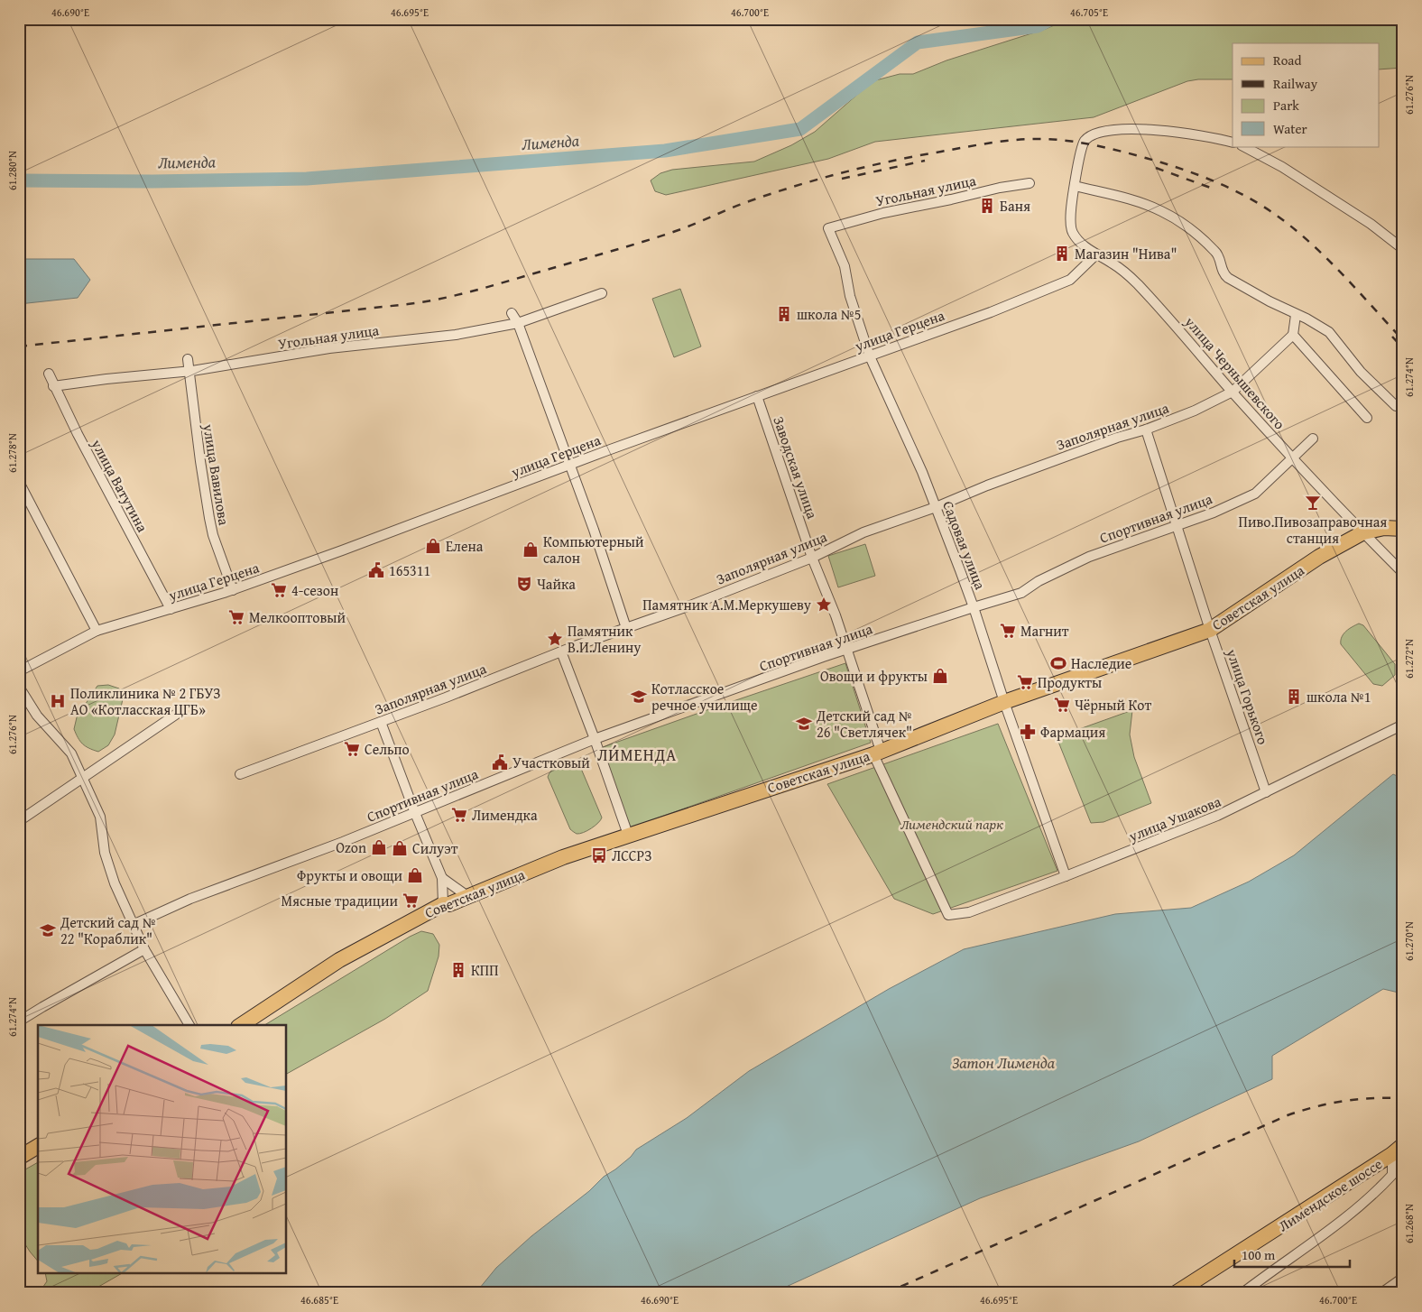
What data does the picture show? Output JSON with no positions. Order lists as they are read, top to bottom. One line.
{"streets":{"main road":["Советская улица","Лимендское шоссе"],"street":["Угольная улица","улица Герцена","улица Чернышевского","Заполярная улица","Заводская улица","улица Вавилова","улица Ватутина","Спортивная улица","Садовая улица","улица Горького","улица Ушакова"]},"crossings":[["Угольная улица","улица Вавилова"],["Угольная улица","улица Ватутина"],["Угольная улица","Садовая улица"],["улица Герцена","улица Чернышевского"],["улица Герцена","Заводская улица"],["улица Герцена","улица Вавилова"],["улица Герцена","улица Ватутина"],["улица Герцена","Садовая улица"],["улица Чернышевского","Заполярная улица"],["улица Чернышевского","Спортивная улица"],["улица Чернышевского","Советская улица"],["Заполярная улица","Заводская улица"],["Заполярная улица","Садовая улица"],["Заполярная улица","улица Горького"],["Заводская улица","Спортивная улица"],["Заводская улица","Советская улица"],["Заводская улица","улица Ушакова"],["Спортивная улица","Садовая улица"],["Спортивная улица","улица Горького"],["Садовая улица","Советская улица"],["Садовая улица","улица Ушакова"],["Советская улица","улица Горького"],["улица Горького","улица Ушакова"]],"districts":["ЛИ́МЕНДА"],"water":["Лименда","Затон Лименда"],"parks":["Лимендский парк"],"places":{"building":["Баня","Магазин \"Нива\"","школа №5","школа №1","КПП"],"bar":["Пиво.Пивозаправочная станция"],"shop":["Елена","Компьютерный салон","Овощи и фрукты","Ozon","Силуэт","Фрукты и овощи"],"public building":["165311","Участковый"],"theatre":["Чайка"],"supermarket":["4-сезон","Мелкооптовый","Магнит","Продукты","Чёрный Кот","Сельпо","Лимендка","Мясные традиции"],"place":["Памятник А.М.Меркушеву","Памятник В.И.Ленину"],"sports":["Наследие"],"school or university":["Котласское речное училище","Детский сад № 26 \"Светлячек\"","Детский сад № 22 \"Кораблик\""],"hospital":["Поликлиника № 2 ГБУЗ АО «Котласская ЦГБ»"],"pharmacy":["Фармация"],"bus stop":["ЛССРЗ"]},"legend":["Road","Railway","Park","Water"],"scale_bar":"100 m","coordinates":["46.690°E","46.695°E","46.700°E","46.705°E","61.276°N","61.280°N","61.274°N","61.278°N","61.272°N","61.270°N","61.268°N","46.685°E"]}
